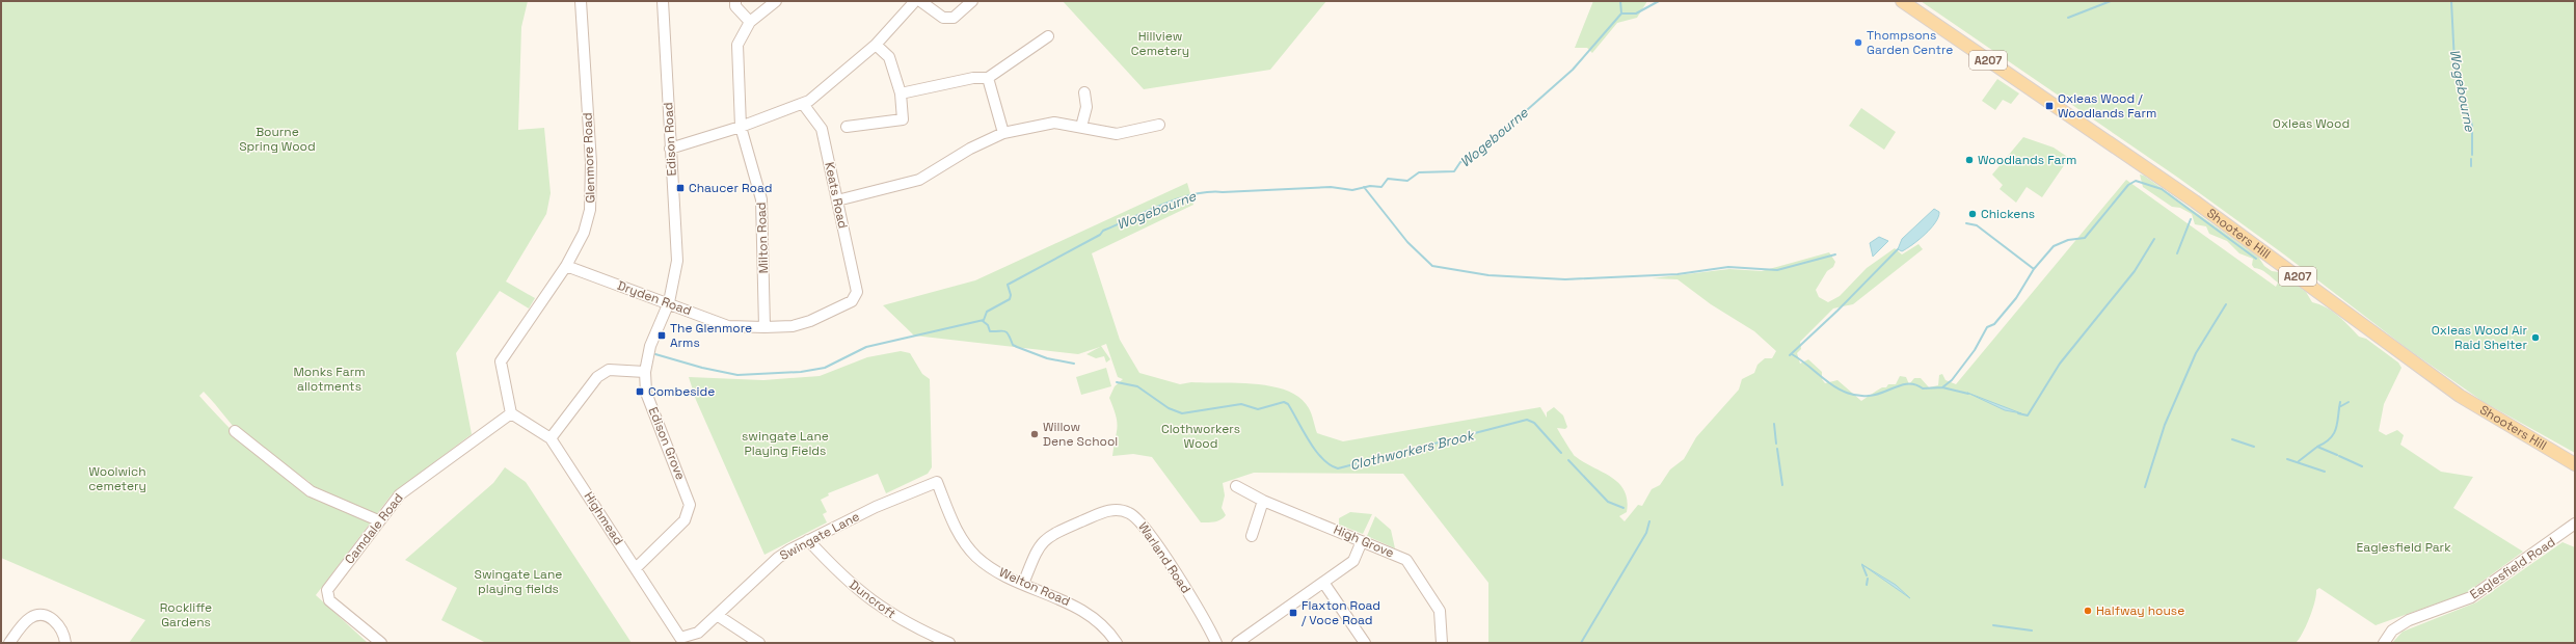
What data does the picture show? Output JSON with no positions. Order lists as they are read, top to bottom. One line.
{"streets":{"main road":["A207","Shooters Hill"],"street":["Edison Road","Glenmore Road","Keats Road","Milton Road","Dryden Road","Edison Grove","Highmead","Camdale Road","Swingate Lane","High Grove","Warland Road","Eaglesfield Road","Welton Road","Duncroft"]},"crossings":[["Edison Road","Dryden Road"],["Edison Road","Edison Grove"],["Glenmore Road","Dryden Road"],["Glenmore Road","Highmead"],["Glenmore Road","Camdale Road"],["Keats Road","Dryden Road"],["Milton Road","Dryden Road"],["Dryden Road","Edison Grove"],["Edison Grove","Highmead"],["Highmead","Camdale Road"],["Highmead","Swingate Lane"],["Swingate Lane","Welton Road"],["Swingate Lane","Duncroft"],["Warland Road","Welton Road"]],"water":["Wogebourne","Clothworkers Brook"],"parks":["Hillview Cemetery","Oxleas Wood","Bourne Spring Wood","Monks Farm allotments","Clothworkers Wood","swingate Lane Playing Fields","Woolwich cemetery","Eaglesfield Park","Swingate Lane playing fields","Rockliffe Gardens"],"places":{"other":["Thompsons Garden Centre","Woodlands Farm","Chickens","Oxleas Wood Air Raid Shelter","Willow Dene School","Halfway house"],"transit":["Oxleas Wood / Woodlands Farm","Chaucer Road","The Glenmore Arms","Combeside","Flaxton Road / Voce Road"]}}
